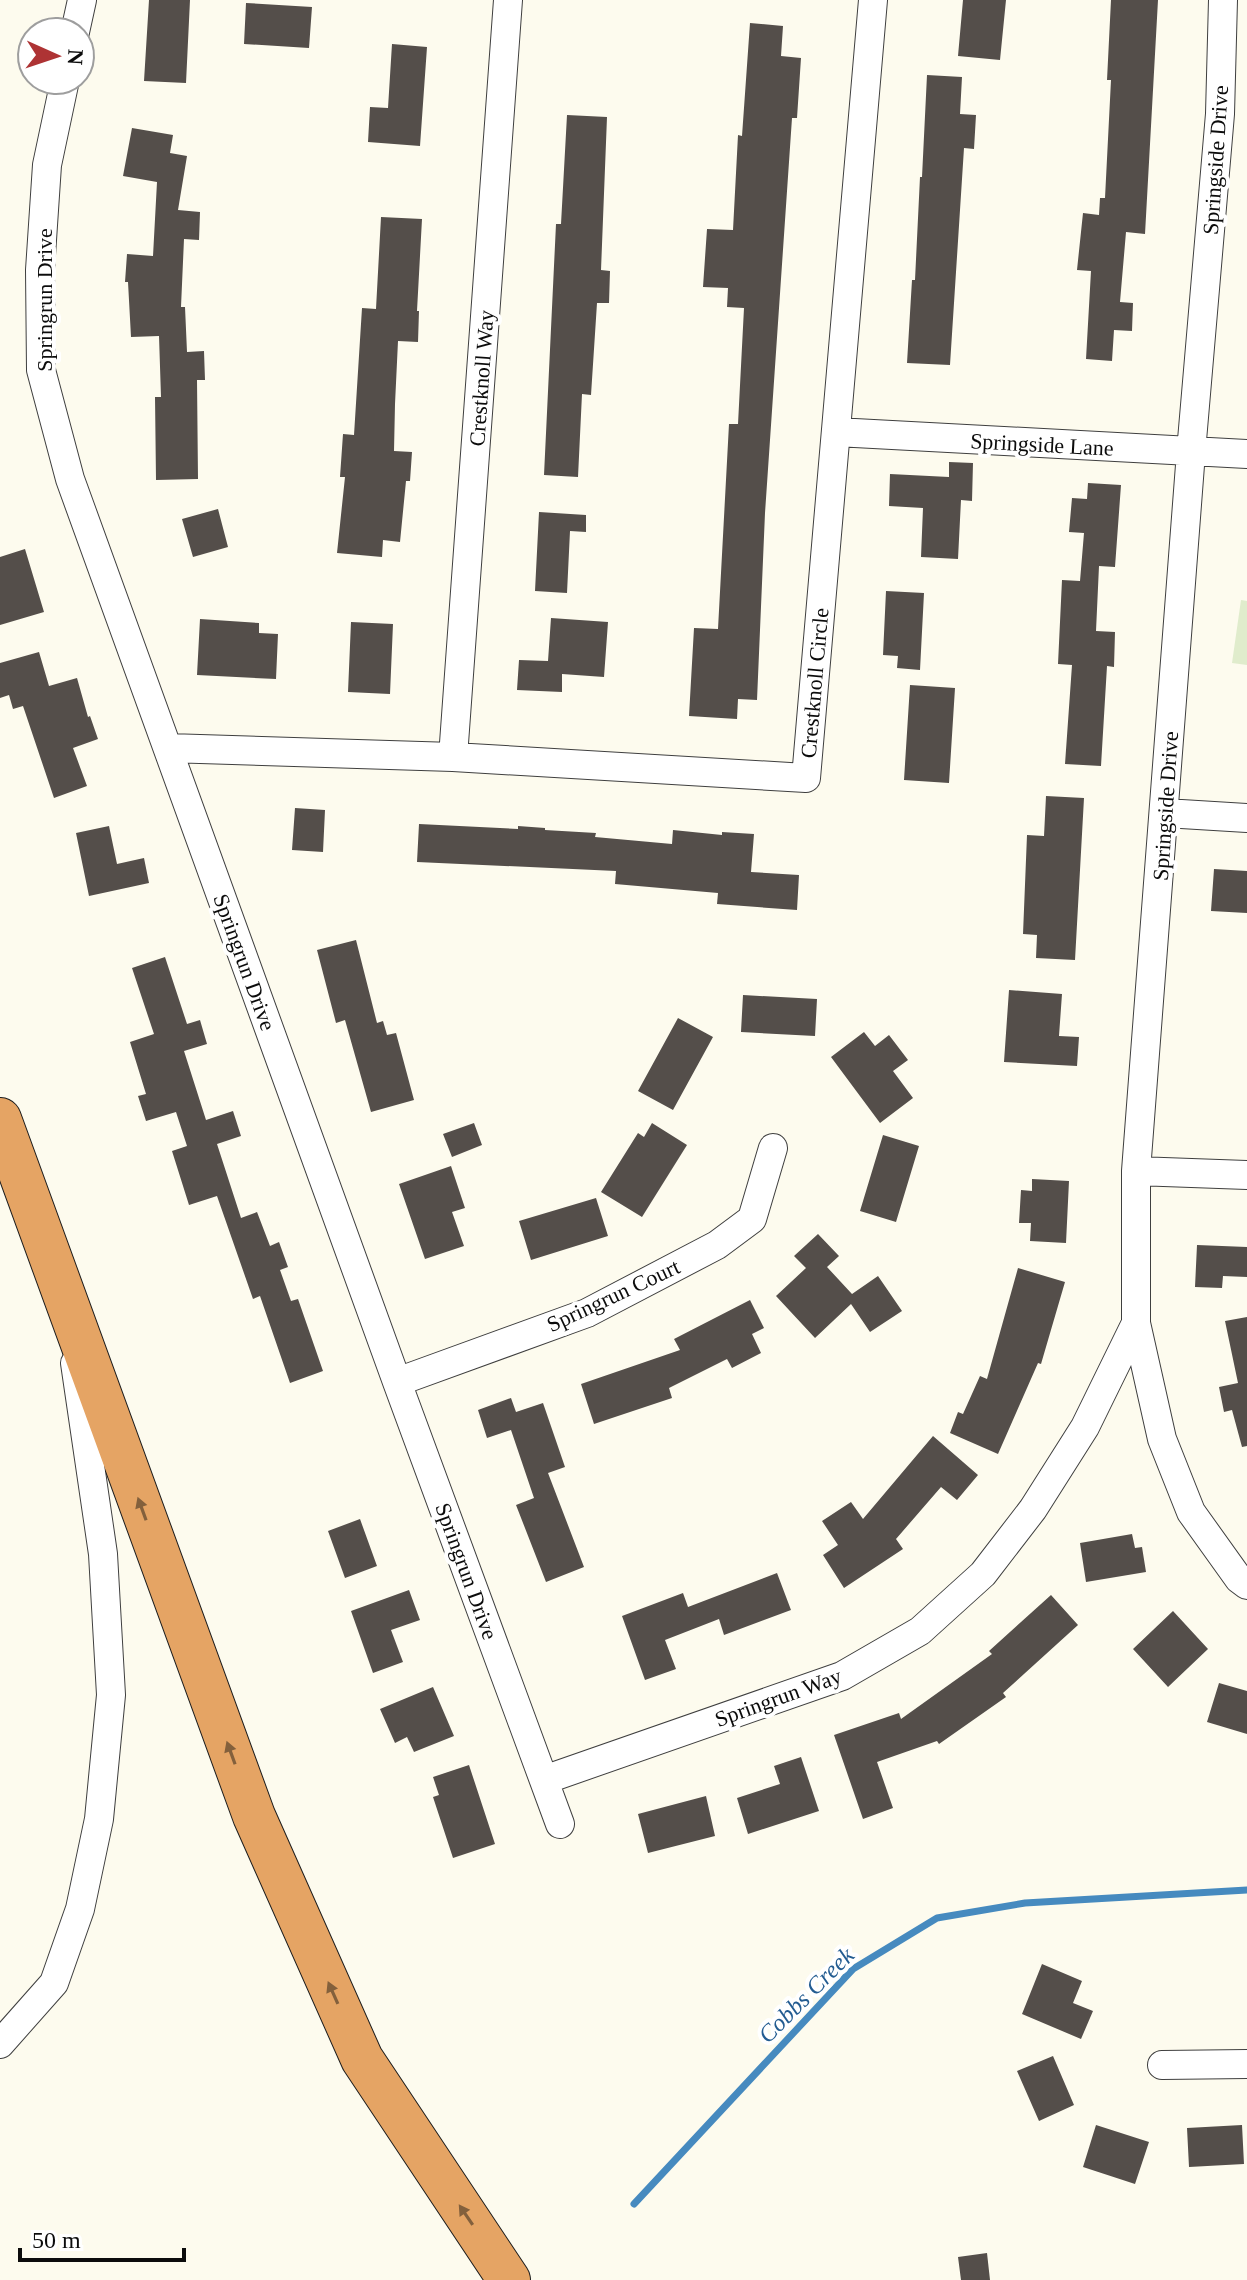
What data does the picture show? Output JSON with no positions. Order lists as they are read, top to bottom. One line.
{"streets":{"street":["Springside Drive","Springrun Drive","Crestknoll Way","Springside Lane","Crestknoll Circle","Springrun Court","Springrun Way"]},"crossings":[["Springside Drive","Springside Lane"],["Springside Drive","Springrun Way"],["Springrun Drive","Crestknoll Circle"],["Springrun Drive","Springrun Court"],["Springrun Drive","Springrun Way"],["Crestknoll Way","Crestknoll Circle"],["Springside Lane","Crestknoll Circle"]],"water":["Cobbs Creek"],"scale_bar":"50 m","north":"right"}
